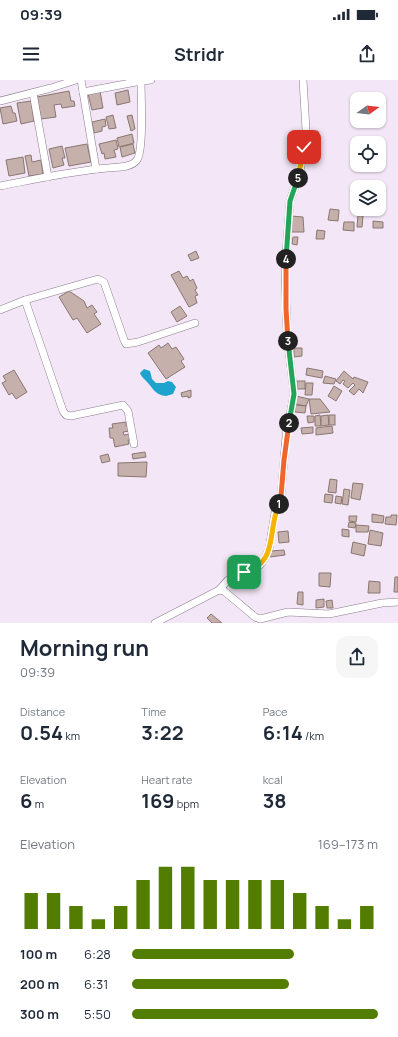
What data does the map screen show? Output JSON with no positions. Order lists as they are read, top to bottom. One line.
{"north":"right","page":{"status":"09:39","header":"Stridr","pins":["5","4","3","2","1"],"heading":["Morning run","09:39"],"stats":[["Distance","0.54 km"],["Time","3:22"],["Pace","6:14 /km"],["Elevation","6 m"],["Heart rate","169 bpm"],["kcal","38"]],"chart":["Elevation","169–173 m"],"list":[{"name":"100 m","note":"6:28"},{"name":"200 m","note":"6:31"},{"name":"300 m","note":"5:50"}]}}
